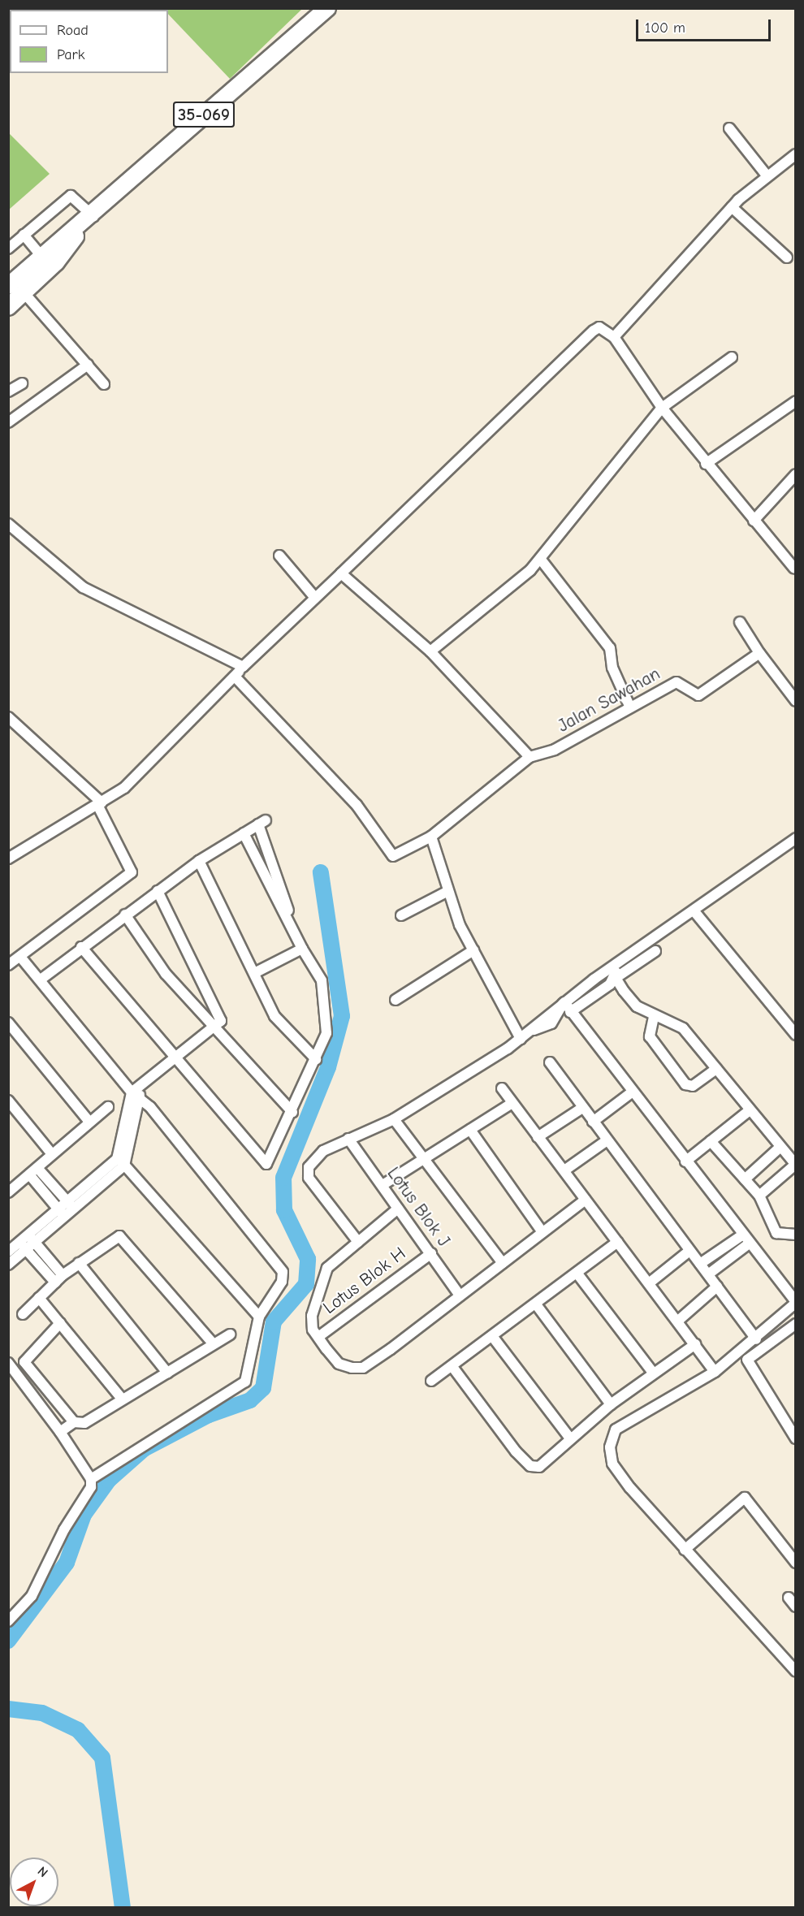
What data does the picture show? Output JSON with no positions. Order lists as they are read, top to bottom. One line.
{"streets":{"main road":["35-069"],"street":["Jalan Sawahan","Lotus Blok J","Lotus Blok H"]},"crossings":[["Lotus Blok J","Lotus Blok H"]],"legend":["Road","Park"],"scale_bar":"100 m","north":"top right"}
